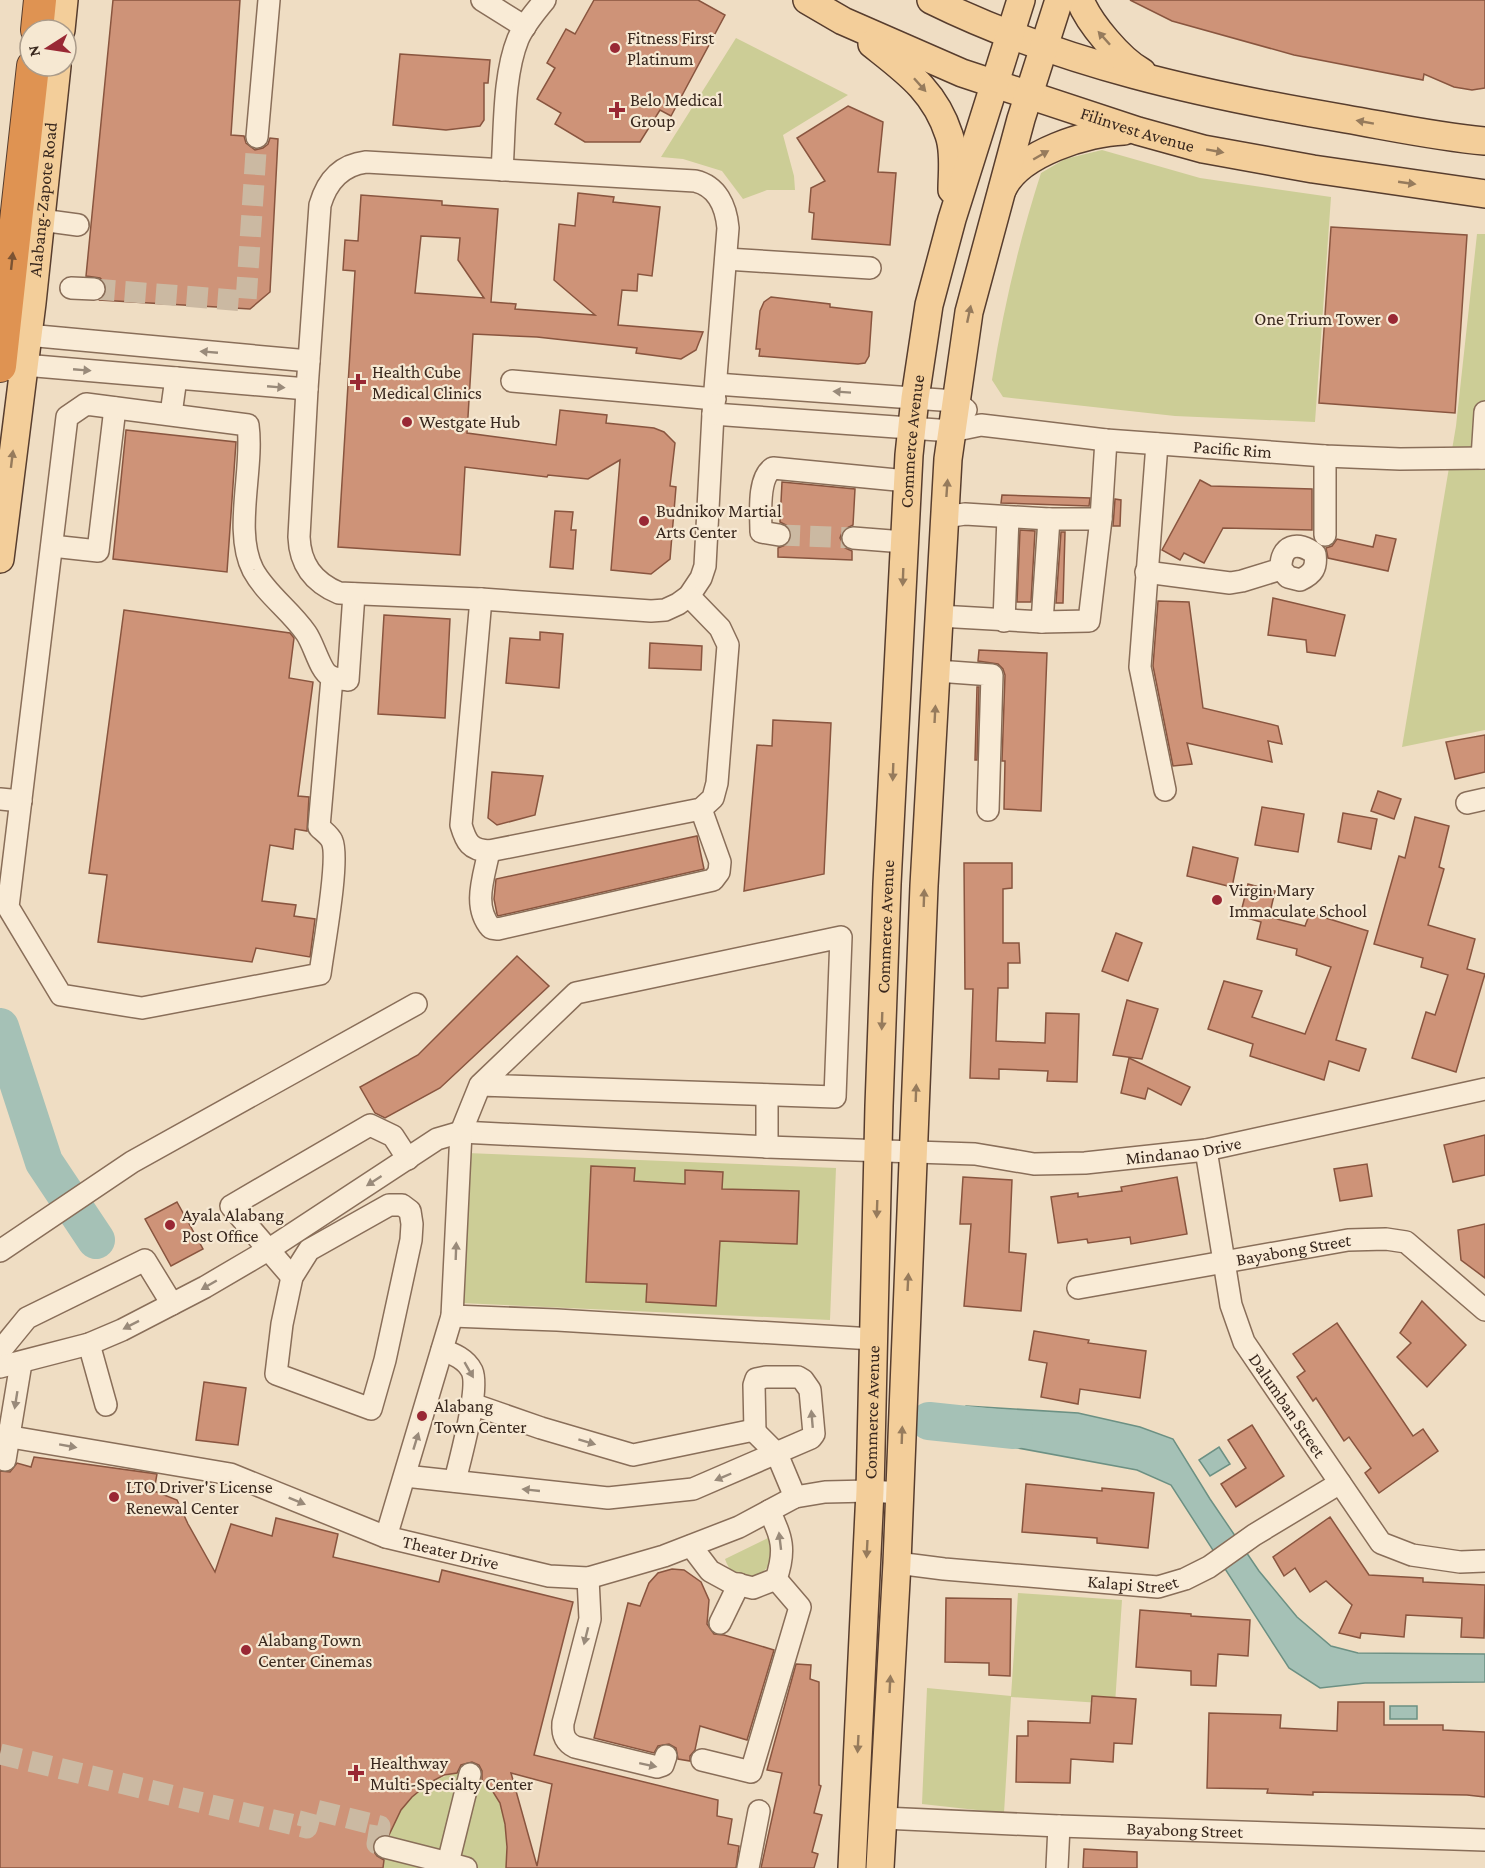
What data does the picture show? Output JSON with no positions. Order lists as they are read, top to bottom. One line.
{"streets":{"highway":["Alabang-Zapote Road"],"main road":["Filinvest Avenue","Commerce Avenue"],"street":["Pacific Rim","Mindanao Drive","Bayabong Street","Dalumban Street","Theater Drive","Kalapi Street"]},"crossings":[["Filinvest Avenue","Commerce Avenue"],["Commerce Avenue","Pacific Rim"],["Commerce Avenue","Mindanao Drive"],["Commerce Avenue","Bayabong Street"],["Commerce Avenue","Theater Drive"],["Commerce Avenue","Kalapi Street"],["Mindanao Drive","Dalumban Street"],["Bayabong Street","Dalumban Street"],["Dalumban Street","Kalapi Street"]],"one_way":["Alabang-Zapote Road","Theater Drive"],"places":{"other":["Fitness First Platinum","One Trium Tower","Westgate Hub","Budnikov Martial Arts Center","Virgin Mary Immaculate School","Ayala Alabang Post Office","Alabang Town Center","LTO Driver's License Renewal Center","Alabang Town Center Cinemas"],"health":["Belo Medical Group","Health Cube Medical Clinics","Healthway Multi-Specialty Center"]},"north":"left"}
